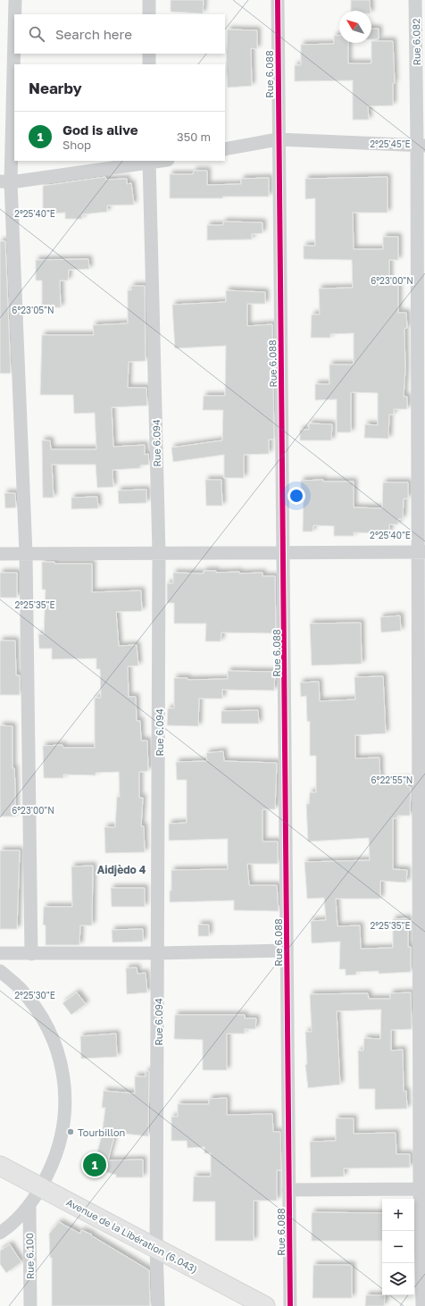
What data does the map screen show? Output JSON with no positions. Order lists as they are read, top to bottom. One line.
{"streets":{"main road":["Avenue de la Libération (6.043)"],"street":["Rue 6.082","Rue 6.088","Rue 6.094","Rue 6.100"]},"crossings":[["Rue 6.094","Avenue de la Libération (6.043)"]],"districts":["Aidjèdo 4"],"places":["Tourbillon"],"north":"top left","page":{"search":"Search here","heading":"Nearby","list":[{"mark":"1","name":"God is alive","note":"Shop","value":"350 m"}],"pins":"1","map_buttons":["+","−"]},"coordinates":["2°25'45\"E","2°25'40\"E","6°23'00\"N","6°23'05\"N","2°25'35\"E","6°22'55\"N","2°25'30\"E"]}
